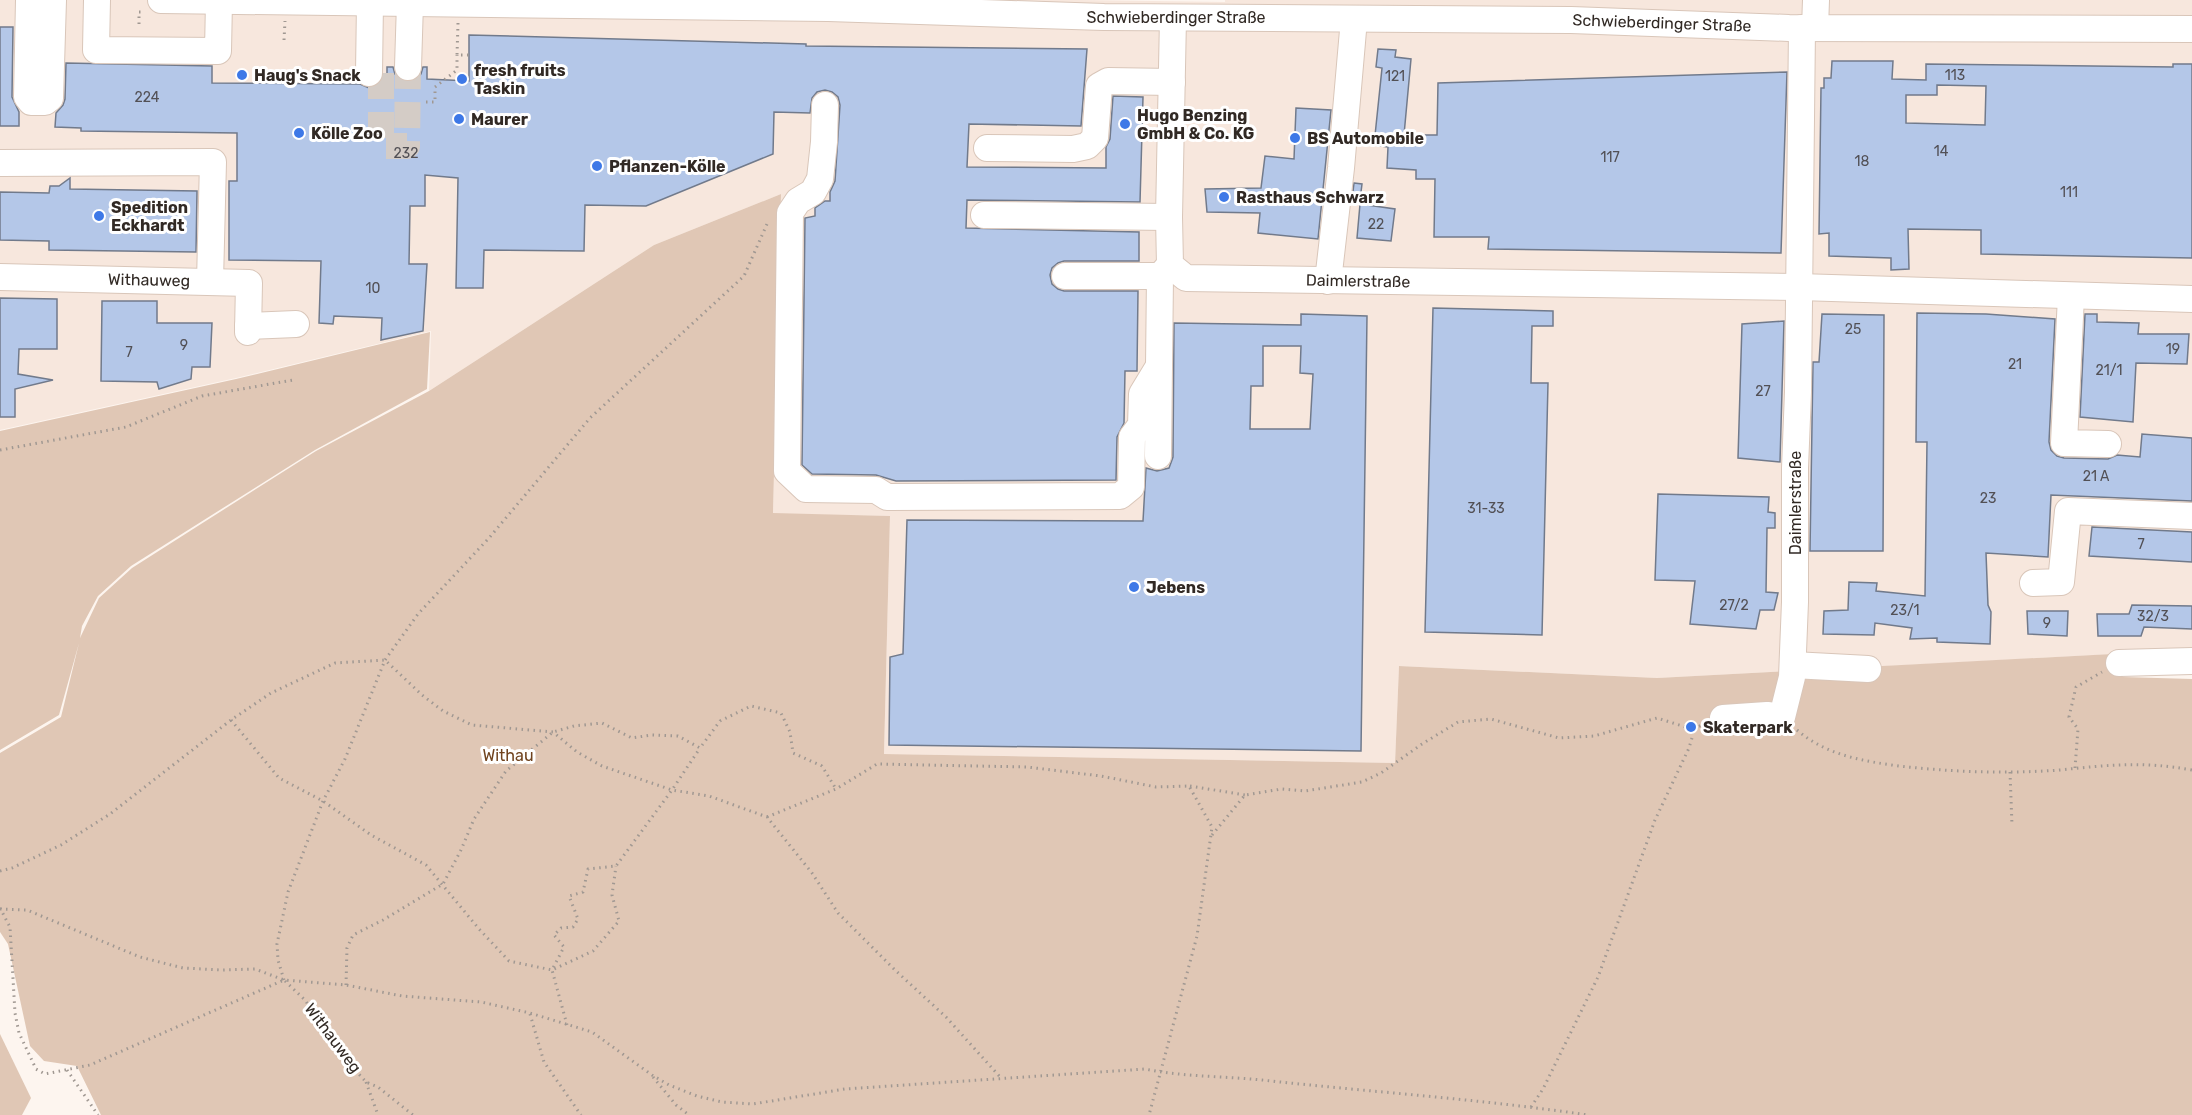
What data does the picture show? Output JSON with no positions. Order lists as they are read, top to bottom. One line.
{"streets":{"street":["Schwieberdinger Straße","Withauweg","Daimlerstraße"]},"parks":["Withau"],"places":["Haug's Snack","fresh fruits Taskin","Maurer","Hugo Benzing GmbH & Co. KG","Kölle Zoo","BS Automobile","Pflanzen-Kölle","Rasthaus Schwarz","Spedition Eckhardt","Jebens","Skaterpark"],"house_numbers":["113","121","224","14","232","117","18","111","22","10","25","9","19","7","21","21/1","27","21 A","23","31-33","7","27/2","23/1","32/3","9"]}
